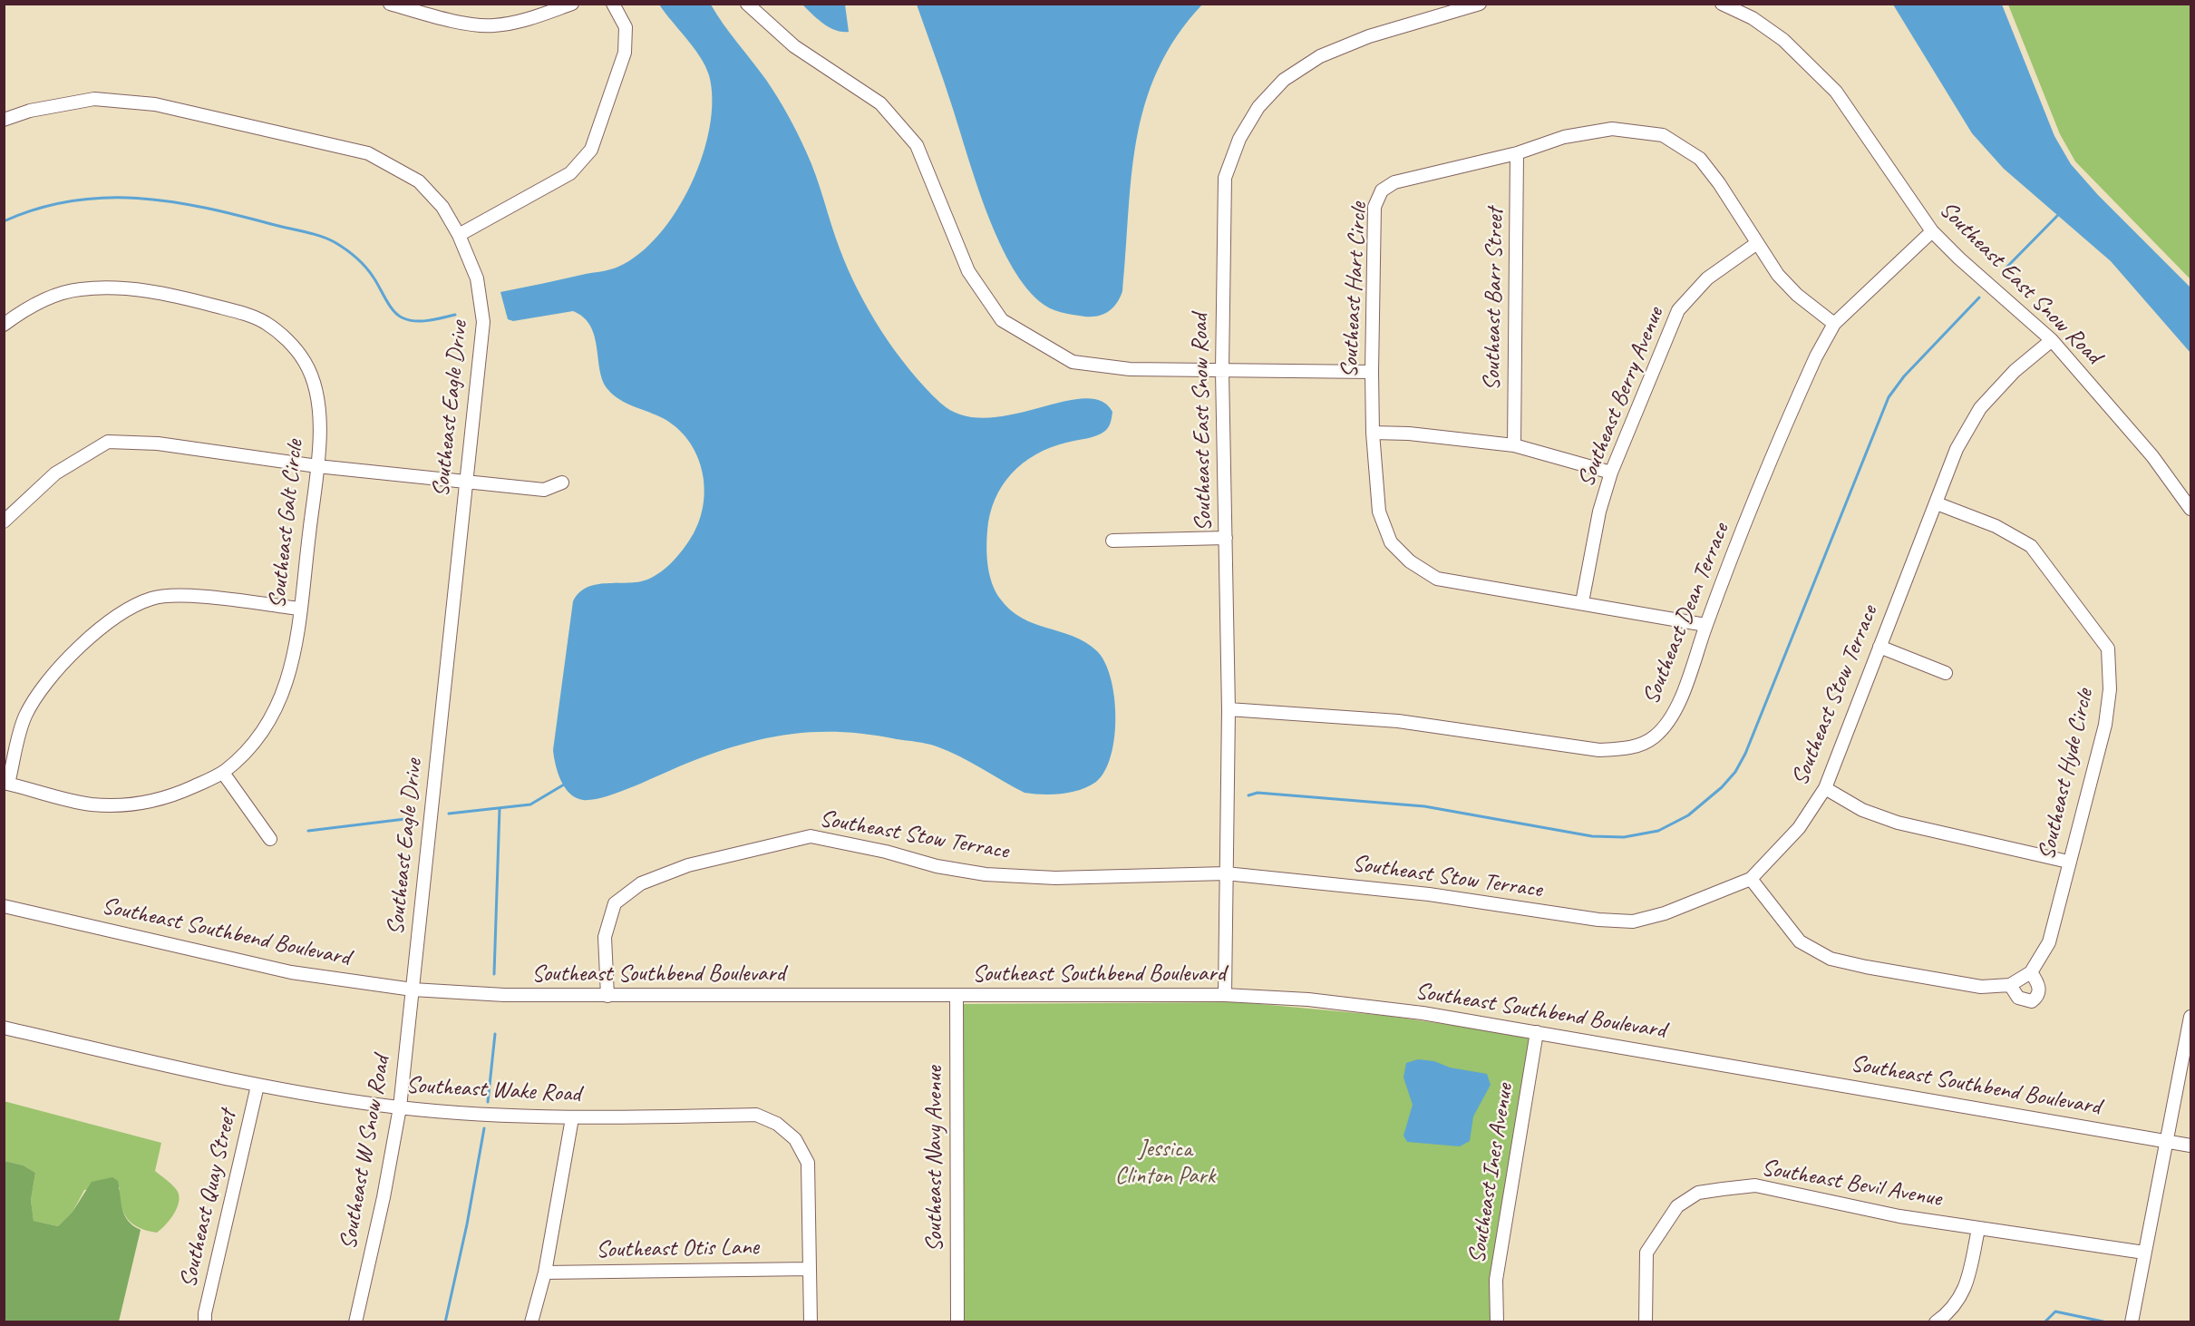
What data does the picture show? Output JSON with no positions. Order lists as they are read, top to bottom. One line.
{"streets":{"street":["Southeast East Snow Road","Southeast Hart Circle","Southeast Barr Street","Southeast Berry Avenue","Southeast Eagle Drive","Southeast Galt Circle","Southeast Dean Terrace","Southeast Stow Terrace","Southeast Hyde Circle","Southeast Southbend Boulevard","Southeast Wake Road","Southeast W Snow Road","Southeast Navy Avenue","Southeast Ines Avenue","Southeast Bevil Avenue","Southeast Quay Street","Southeast Otis Lane"]},"crossings":[["Southeast East Snow Road","Southeast Dean Terrace"],["Southeast East Snow Road","Southeast Stow Terrace"],["Southeast East Snow Road","Southeast Southbend Boulevard"],["Southeast Hart Circle","Southeast Barr Street"],["Southeast Hart Circle","Southeast Berry Avenue"],["Southeast Hart Circle","Southeast Dean Terrace"],["Southeast Eagle Drive","Southeast Southbend Boulevard"],["Southeast Eagle Drive","Southeast W Snow Road"],["Southeast Stow Terrace","Southeast Hyde Circle"],["Southeast Stow Terrace","Southeast Southbend Boulevard"],["Southeast Southbend Boulevard","Southeast W Snow Road"],["Southeast Southbend Boulevard","Southeast Navy Avenue"],["Southeast Southbend Boulevard","Southeast Ines Avenue"],["Southeast Wake Road","Southeast W Snow Road"],["Southeast Wake Road","Southeast Quay Street"],["Southeast Wake Road","Southeast Otis Lane"]],"parks":["Jessica Clinton Park"]}
